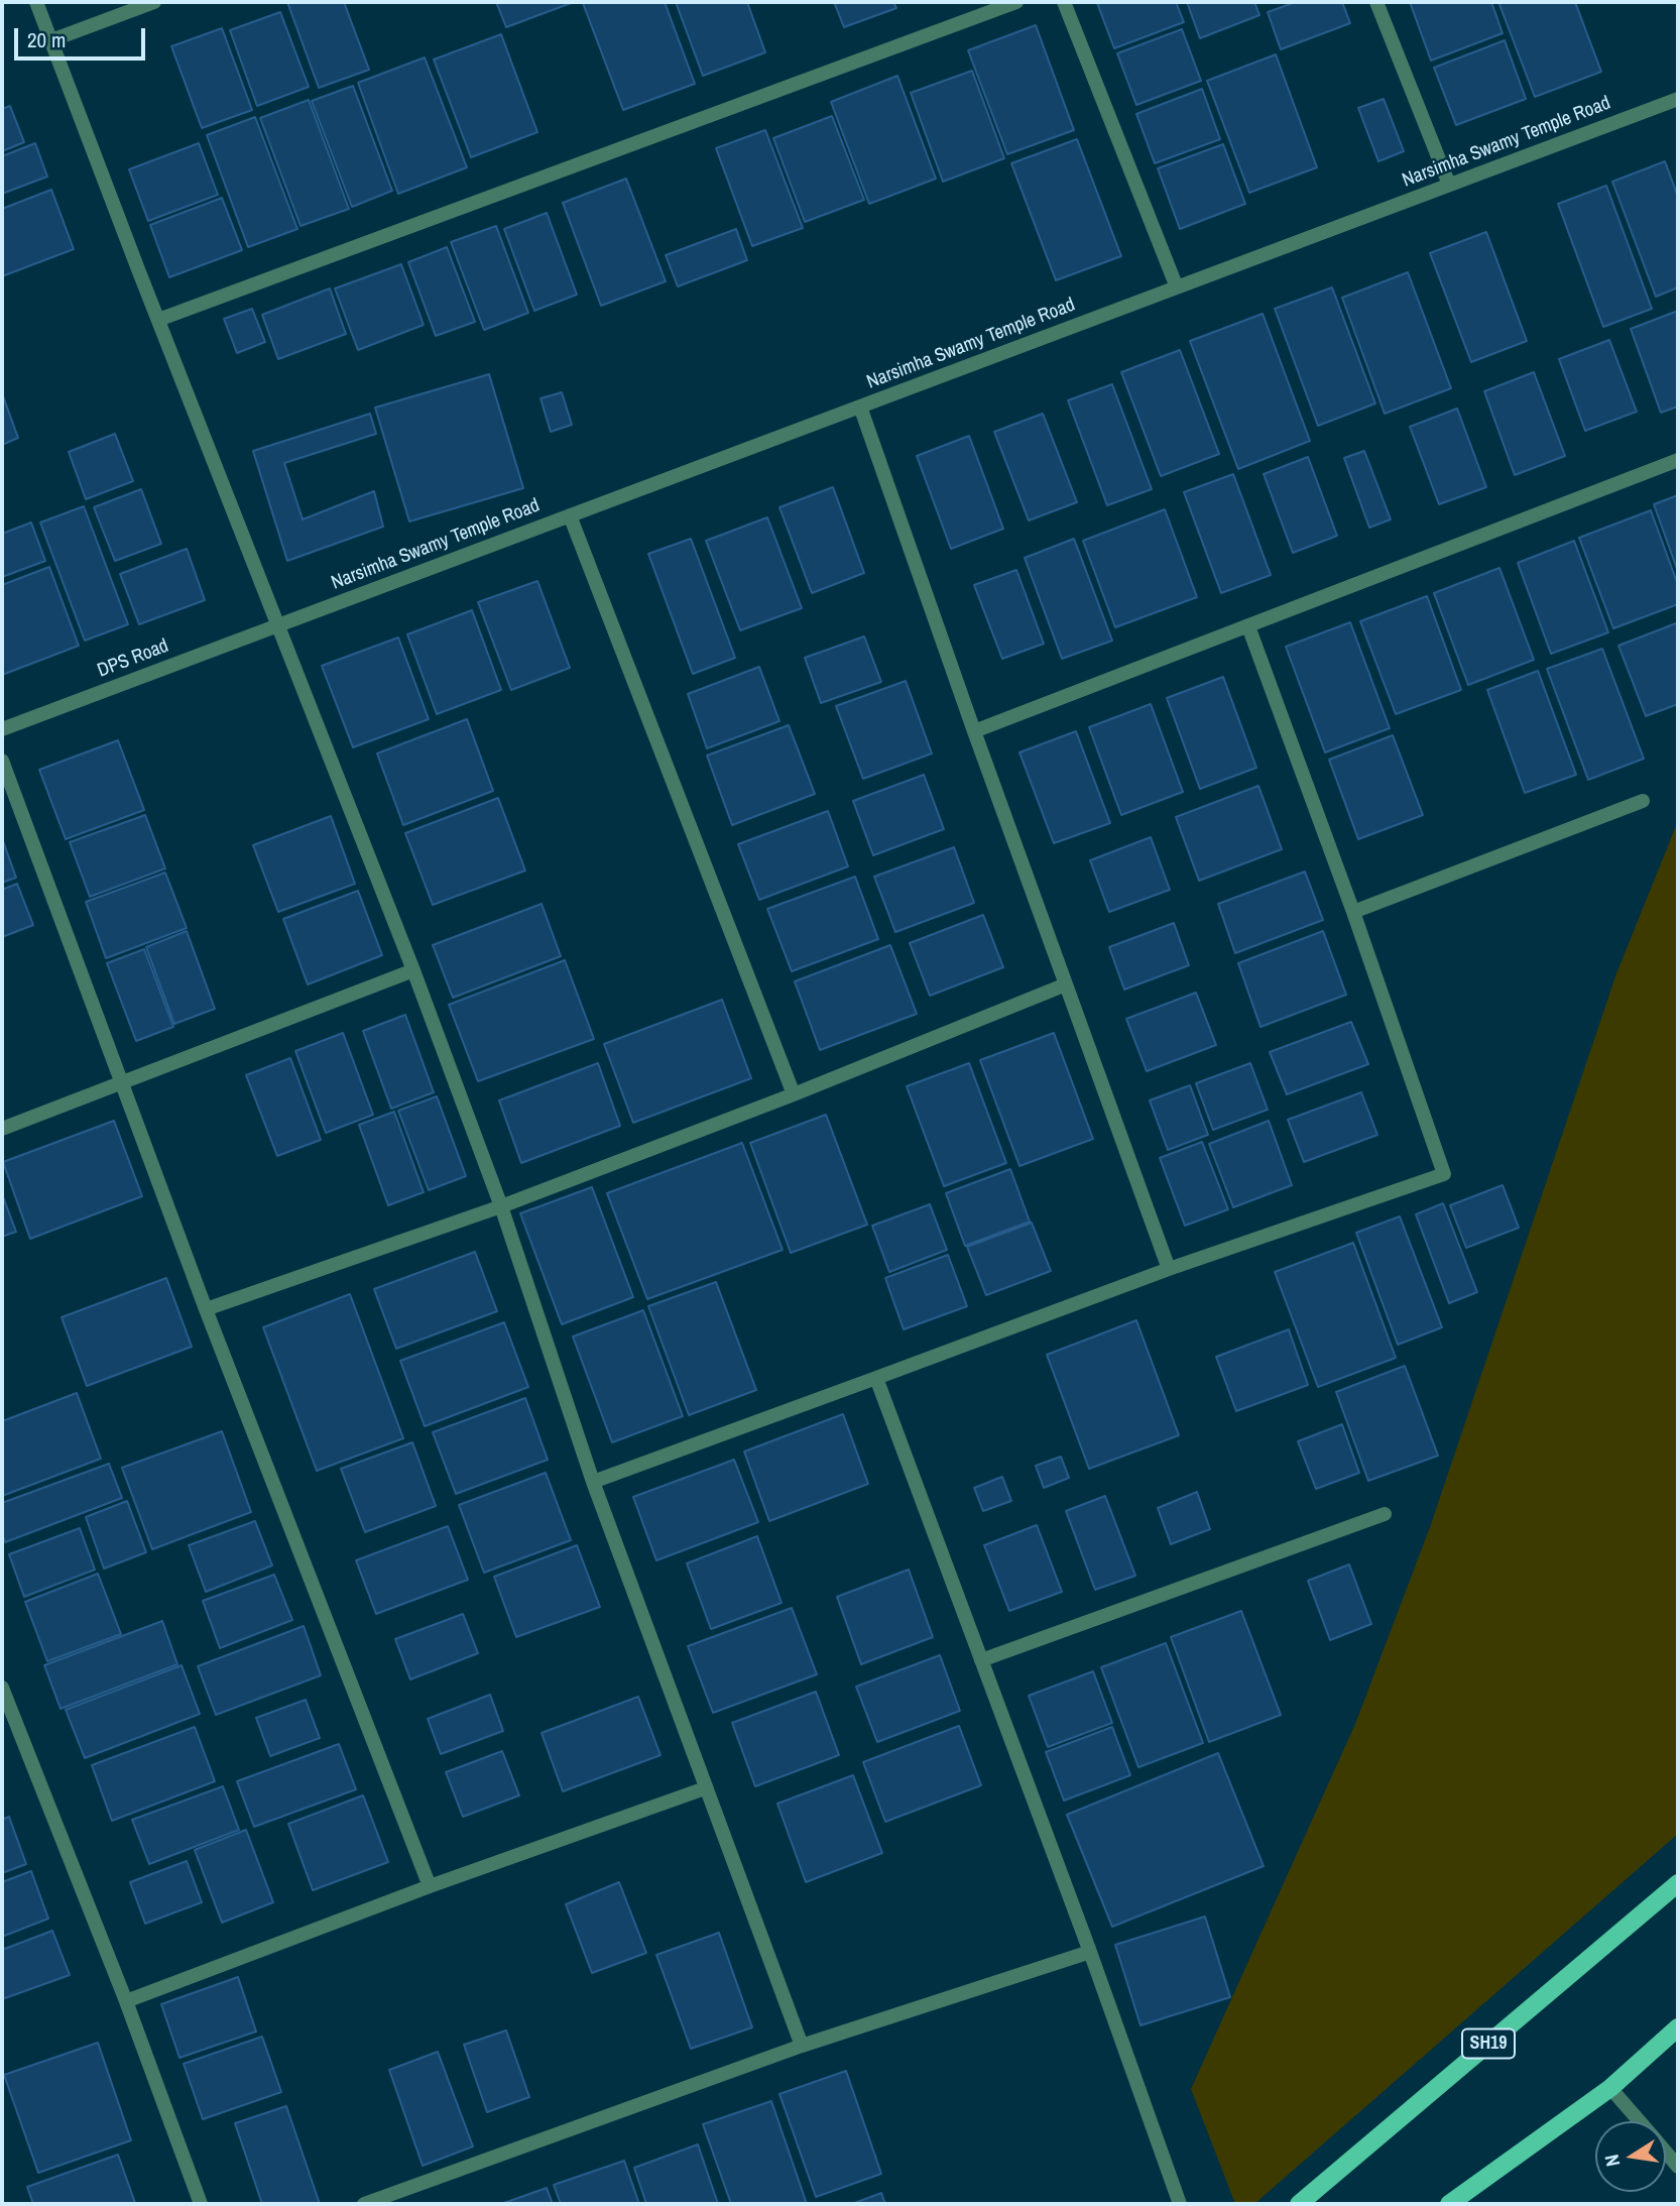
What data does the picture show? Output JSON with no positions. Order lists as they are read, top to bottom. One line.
{"streets":{"main road":["SH19"],"street":["Narsimha Swamy Temple Road","DPS Road"]},"crossings":[["Narsimha Swamy Temple Road","DPS Road"]],"scale_bar":"20 m","north":"left"}
